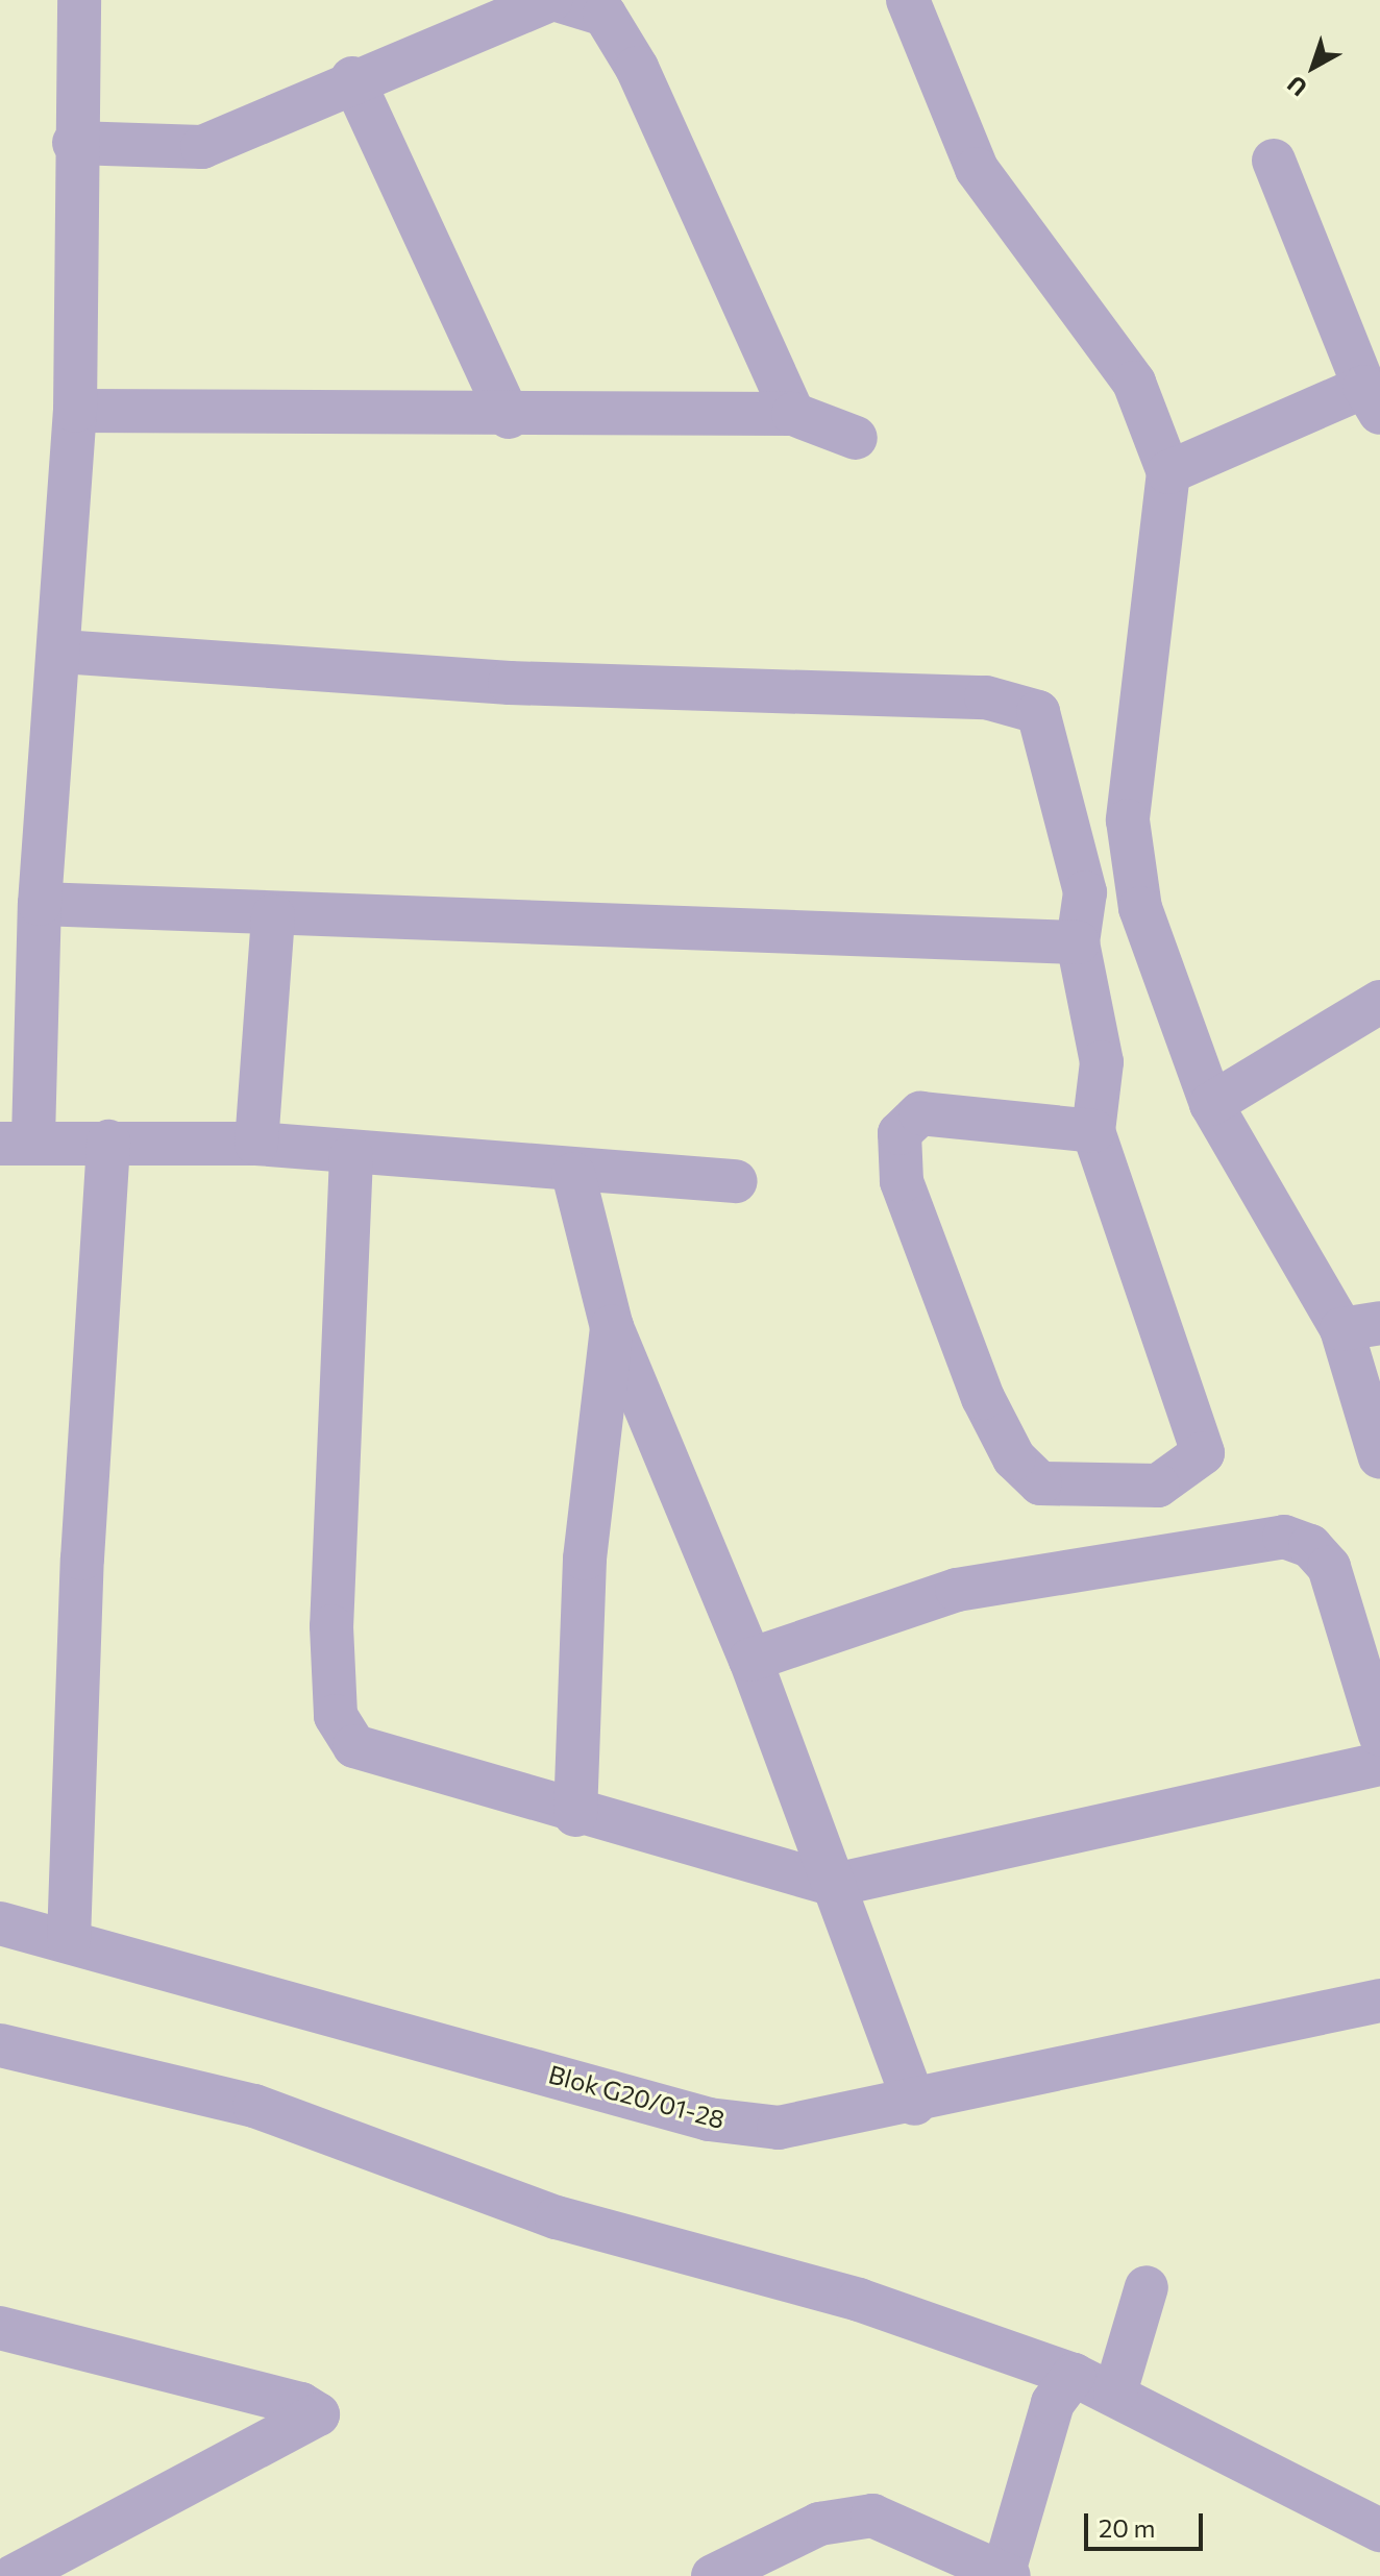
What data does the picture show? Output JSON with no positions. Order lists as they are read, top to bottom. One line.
{"streets":{"street":["Blok G20/01-28"]},"scale_bar":"20 m","north":"bottom left"}
